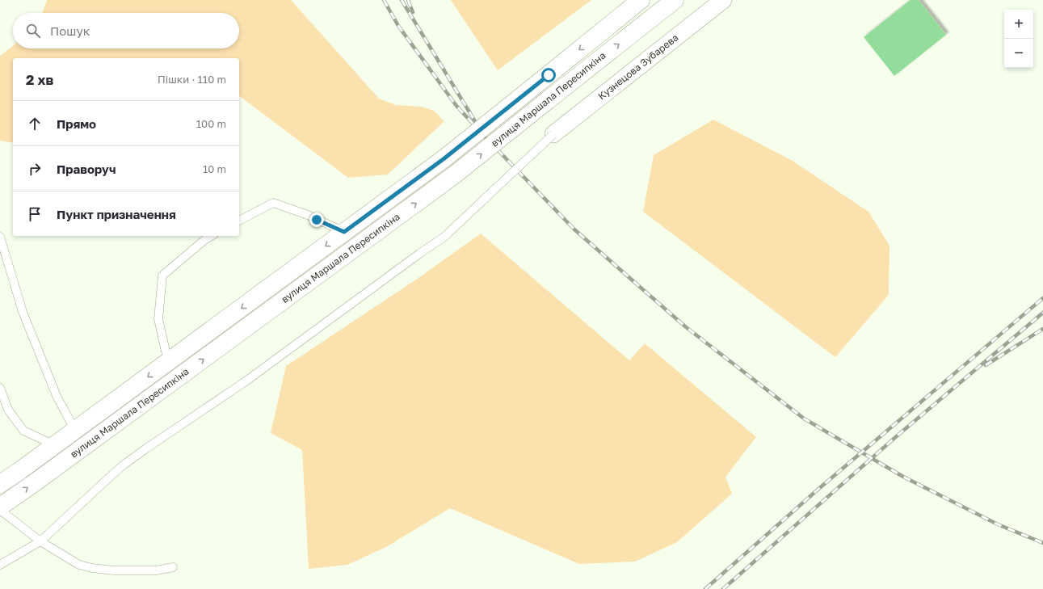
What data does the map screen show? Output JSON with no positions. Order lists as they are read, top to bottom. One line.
{"streets":{"main road":["вулиця Маршала Пересипкіна"],"street":["Кузнецова Зубарева"]},"page":{"map_buttons":["+","−"],"search":"Пошук","heading":["2 хв","Пішки · 110 m"],"list":[["Прямо","100 m"],["Праворуч","10 m"],"Пункт призначення"]}}
